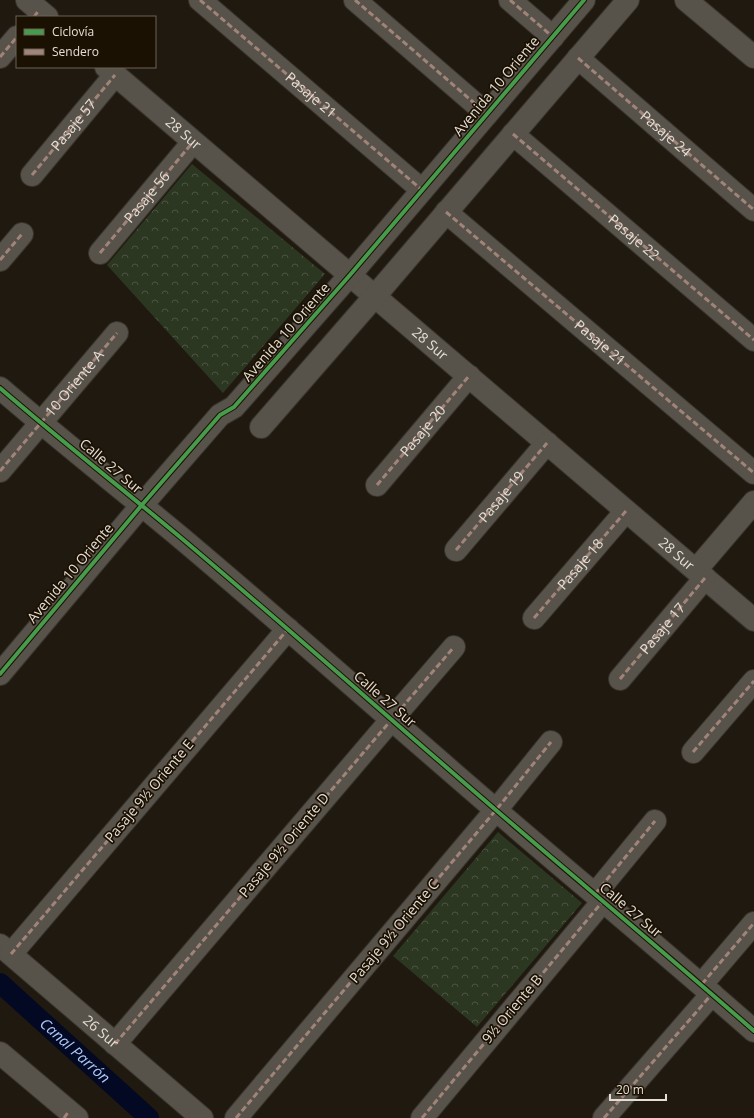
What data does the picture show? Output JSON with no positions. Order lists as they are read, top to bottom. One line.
{"streets":{"street":["Avenida 10 Oriente","Pasaje 21","Pasaje 57","28 Sur","Pasaje 24","Pasaje 56","Pasaje 22","10 Oriente A","Pasaje 20","Calle 27 Sur","Pasaje 19","Pasaje 18","Pasaje 17","Pasaje 9½ Oriente E","Pasaje 9½ Oriente D","Pasaje 9½ Oriente C","9½ Oriente B","26 Sur"]},"crossings":[["Avenida 10 Oriente","Pasaje 21"],["Avenida 10 Oriente","28 Sur"],["Avenida 10 Oriente","Calle 27 Sur"],["Pasaje 57","28 Sur"],["28 Sur","Pasaje 56"],["28 Sur","Pasaje 20"],["28 Sur","Pasaje 19"],["28 Sur","Pasaje 18"],["28 Sur","Pasaje 17"],["10 Oriente A","Calle 27 Sur"],["Calle 27 Sur","Pasaje 9½ Oriente E"],["Calle 27 Sur","Pasaje 9½ Oriente D"],["Calle 27 Sur","Pasaje 9½ Oriente C"],["Calle 27 Sur","9½ Oriente B"],["Pasaje 9½ Oriente E","26 Sur"],["Pasaje 9½ Oriente D","26 Sur"]],"water":["Canal Parrón"],"legend":["Ciclovía","Sendero"],"scale_bar":"20 m"}
